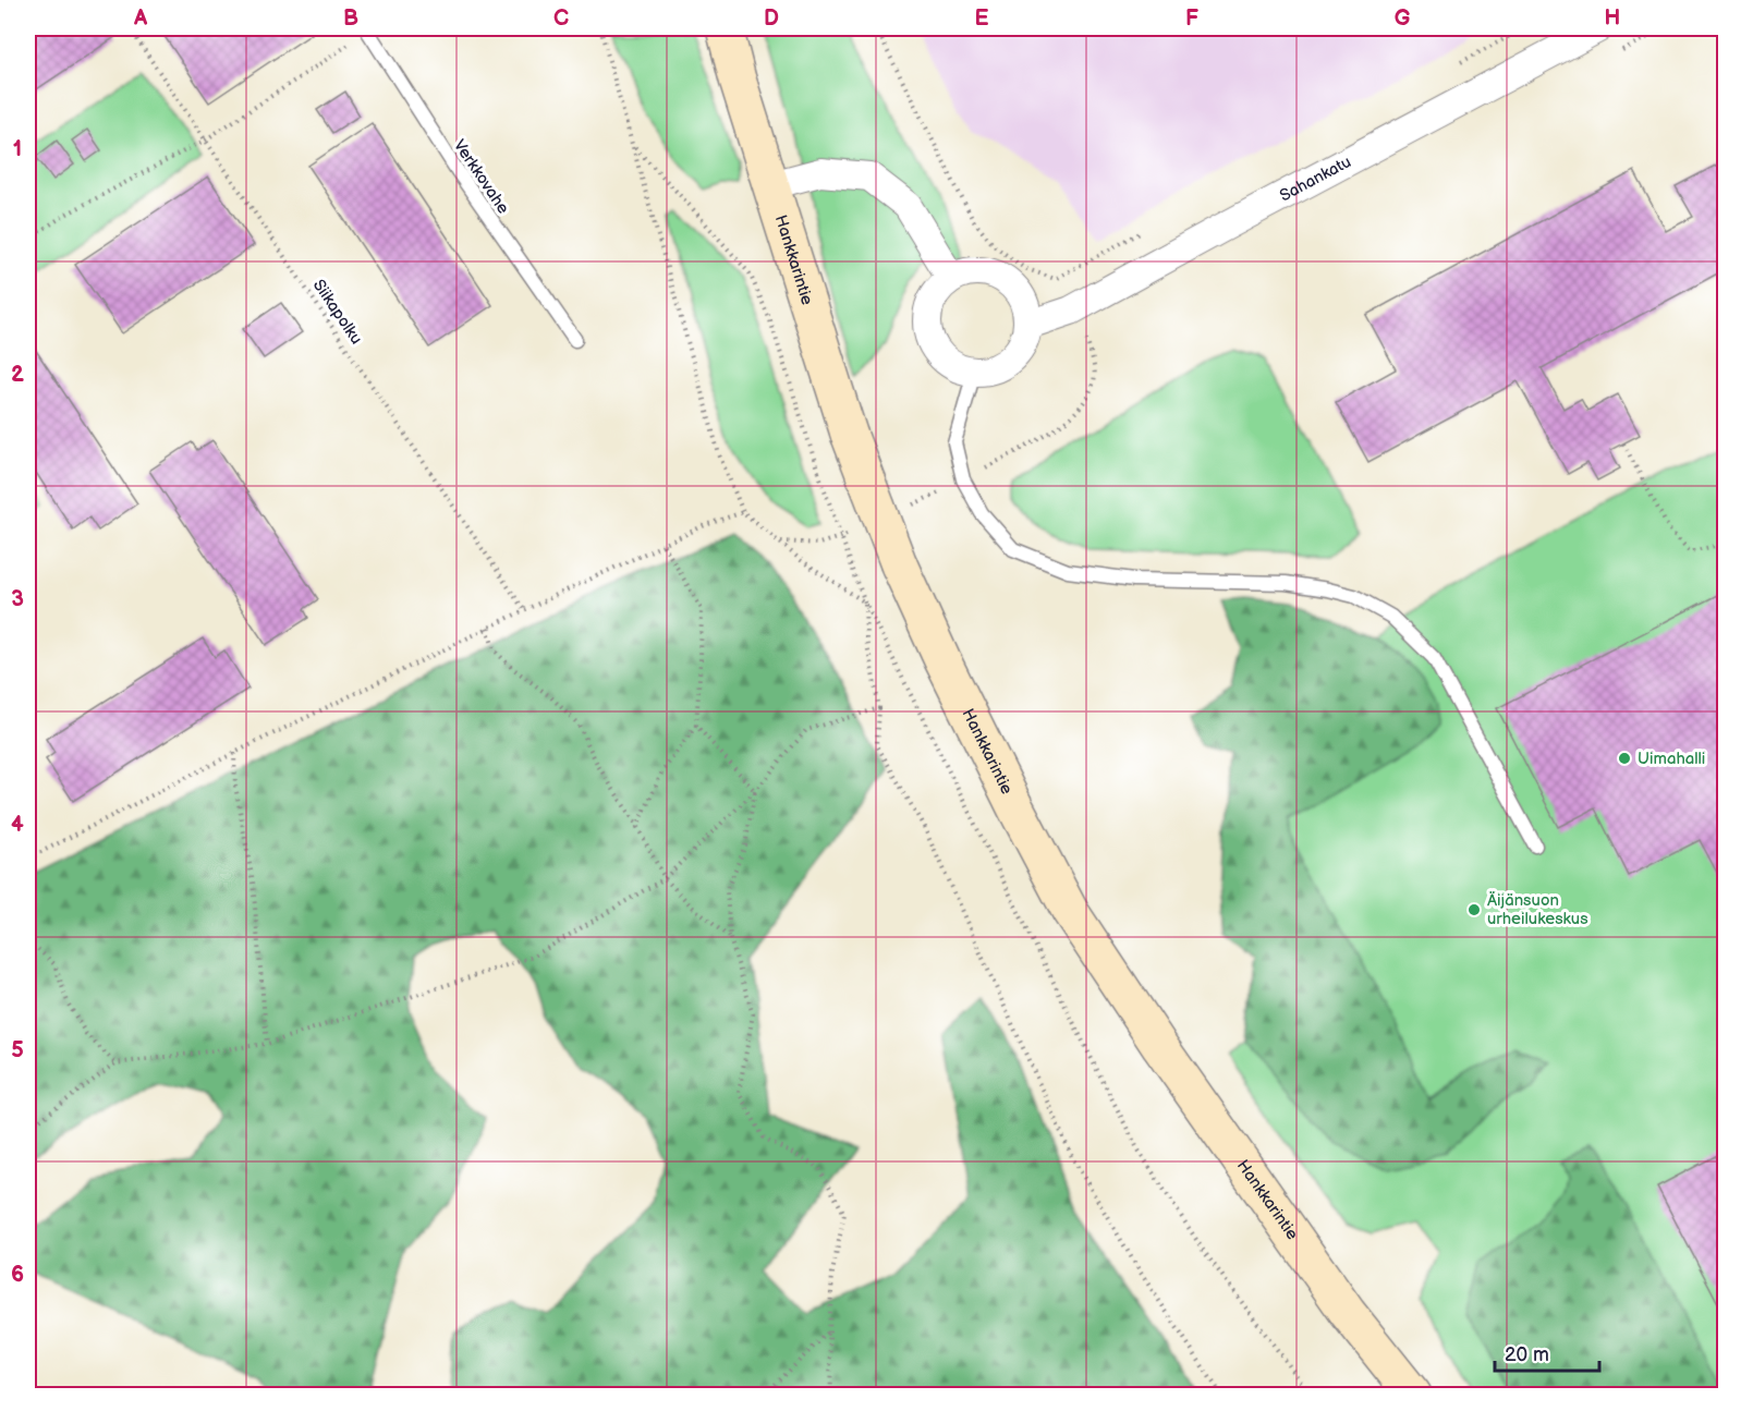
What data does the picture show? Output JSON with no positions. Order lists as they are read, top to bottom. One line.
{"streets":{"main road":["Hankkarintie"],"street":["Sahankatu"],"lane":["Verkkovahe"],"path":["Siikapolku"]},"places":["Uimahalli","Äijänsuon urheilukeskus"],"scale_bar":"20 m","grid":{"columns":["A","B","C","D","E","F","G","H"],"rows":["1","2","3","4","5","6"]}}
